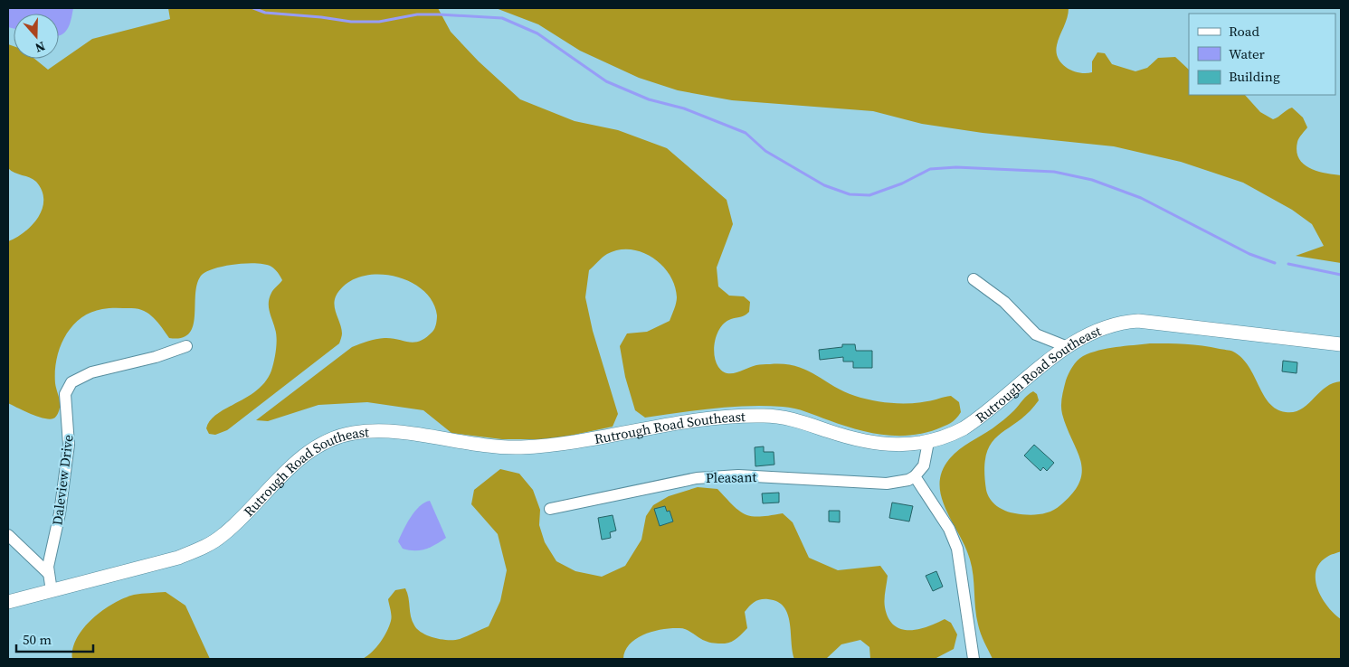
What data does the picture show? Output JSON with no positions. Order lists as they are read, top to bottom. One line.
{"streets":{"street":["Rutrough Road Southeast","Pleasant","Daleview Drive"]},"crossings":[["Rutrough Road Southeast","Daleview Drive"]],"legend":["Road","Water","Building"],"scale_bar":"50 m","north":"bottom"}
